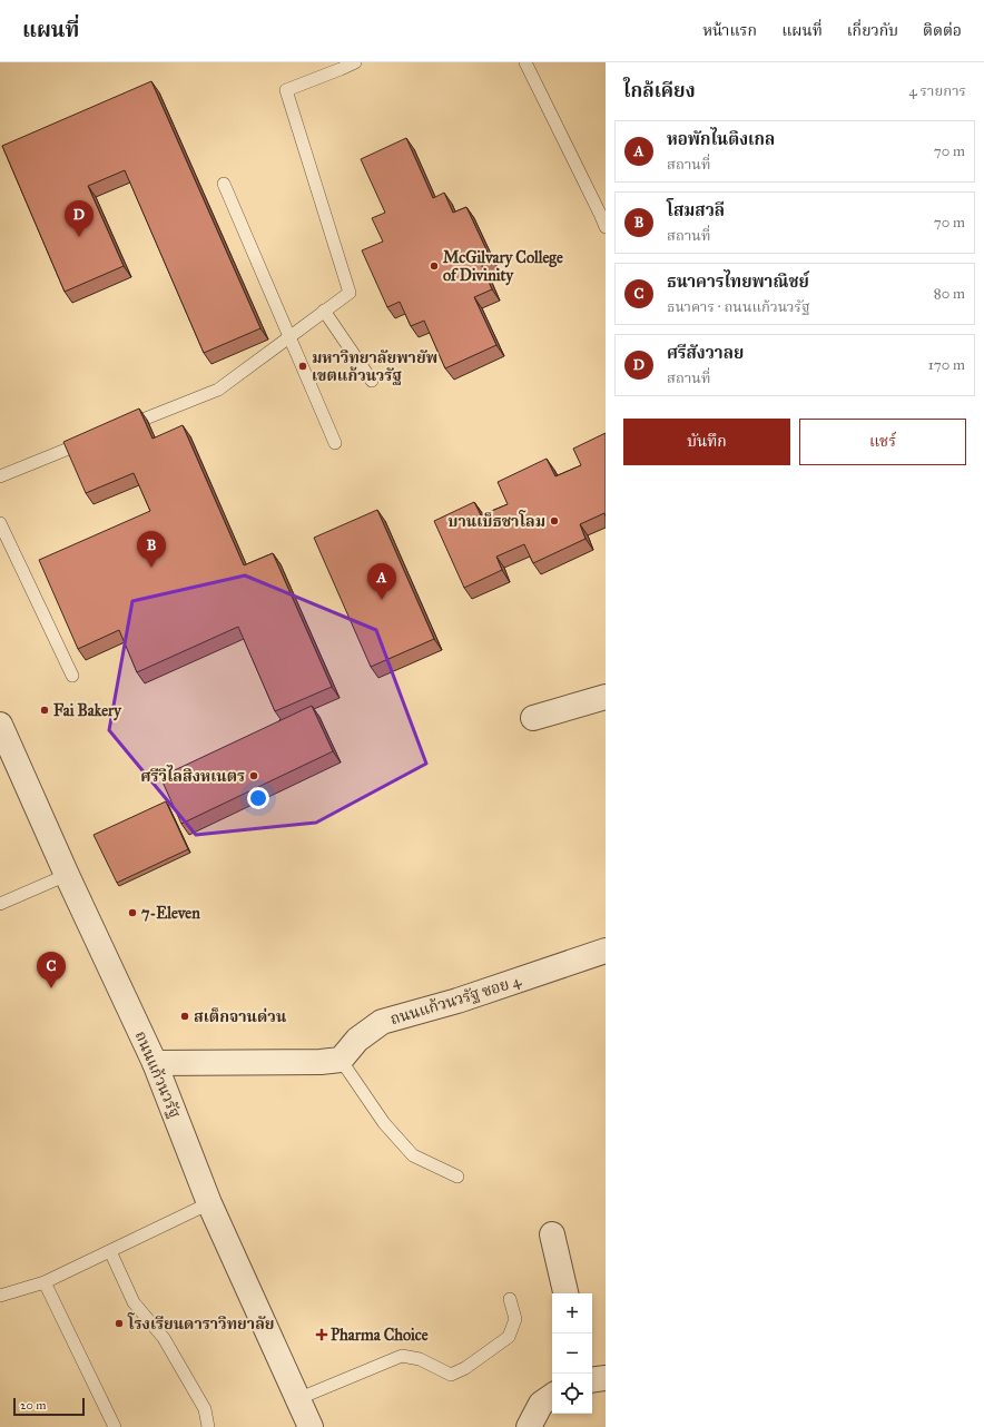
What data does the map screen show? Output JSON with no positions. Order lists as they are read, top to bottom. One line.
{"streets":{"street":["ถนนแก้วนวรัฐ ซอย 4","ถนนแก้วนวรัฐ"]},"places":{"other":["McGilvary College of Divinity","มหาวิทยาลัยพายัพ เขตแก้วนวรัฐ","บานเบ็ธชาโลม","Fai Bakery","ศรีวิไลสิงหเนตร","7-Eleven","สเต็กจานด่วน","โรงเรียนดาราวิทยาลัย"],"health":["Pharma Choice"]},"scale_bar":"20 m","page":{"header":"แผนที่","nav":["หน้าแรก","แผนที่","เกี่ยวกับ","ติดต่อ"],"heading":["ใกล้เคียง","4 รายการ"],"list":[{"mark":"A","name":"หอพักไนติงเกล","note":"สถานที่","value":"70 m"},{"mark":"B","name":"โสมสวลี","note":"สถานที่","value":"70 m"},{"mark":"C","name":"ธนาคารไทยพาณิชย์","note":"ธนาคาร · ถนนแก้วนวรัฐ","value":"80 m"},{"mark":"D","name":"ศรีสังวาลย","note":"สถานที่","value":"170 m"}],"pins":["D","B","A","C"],"buttons":["บันทึก","แชร์"],"map_buttons":["+","−"],"scale":"20 m"}}
